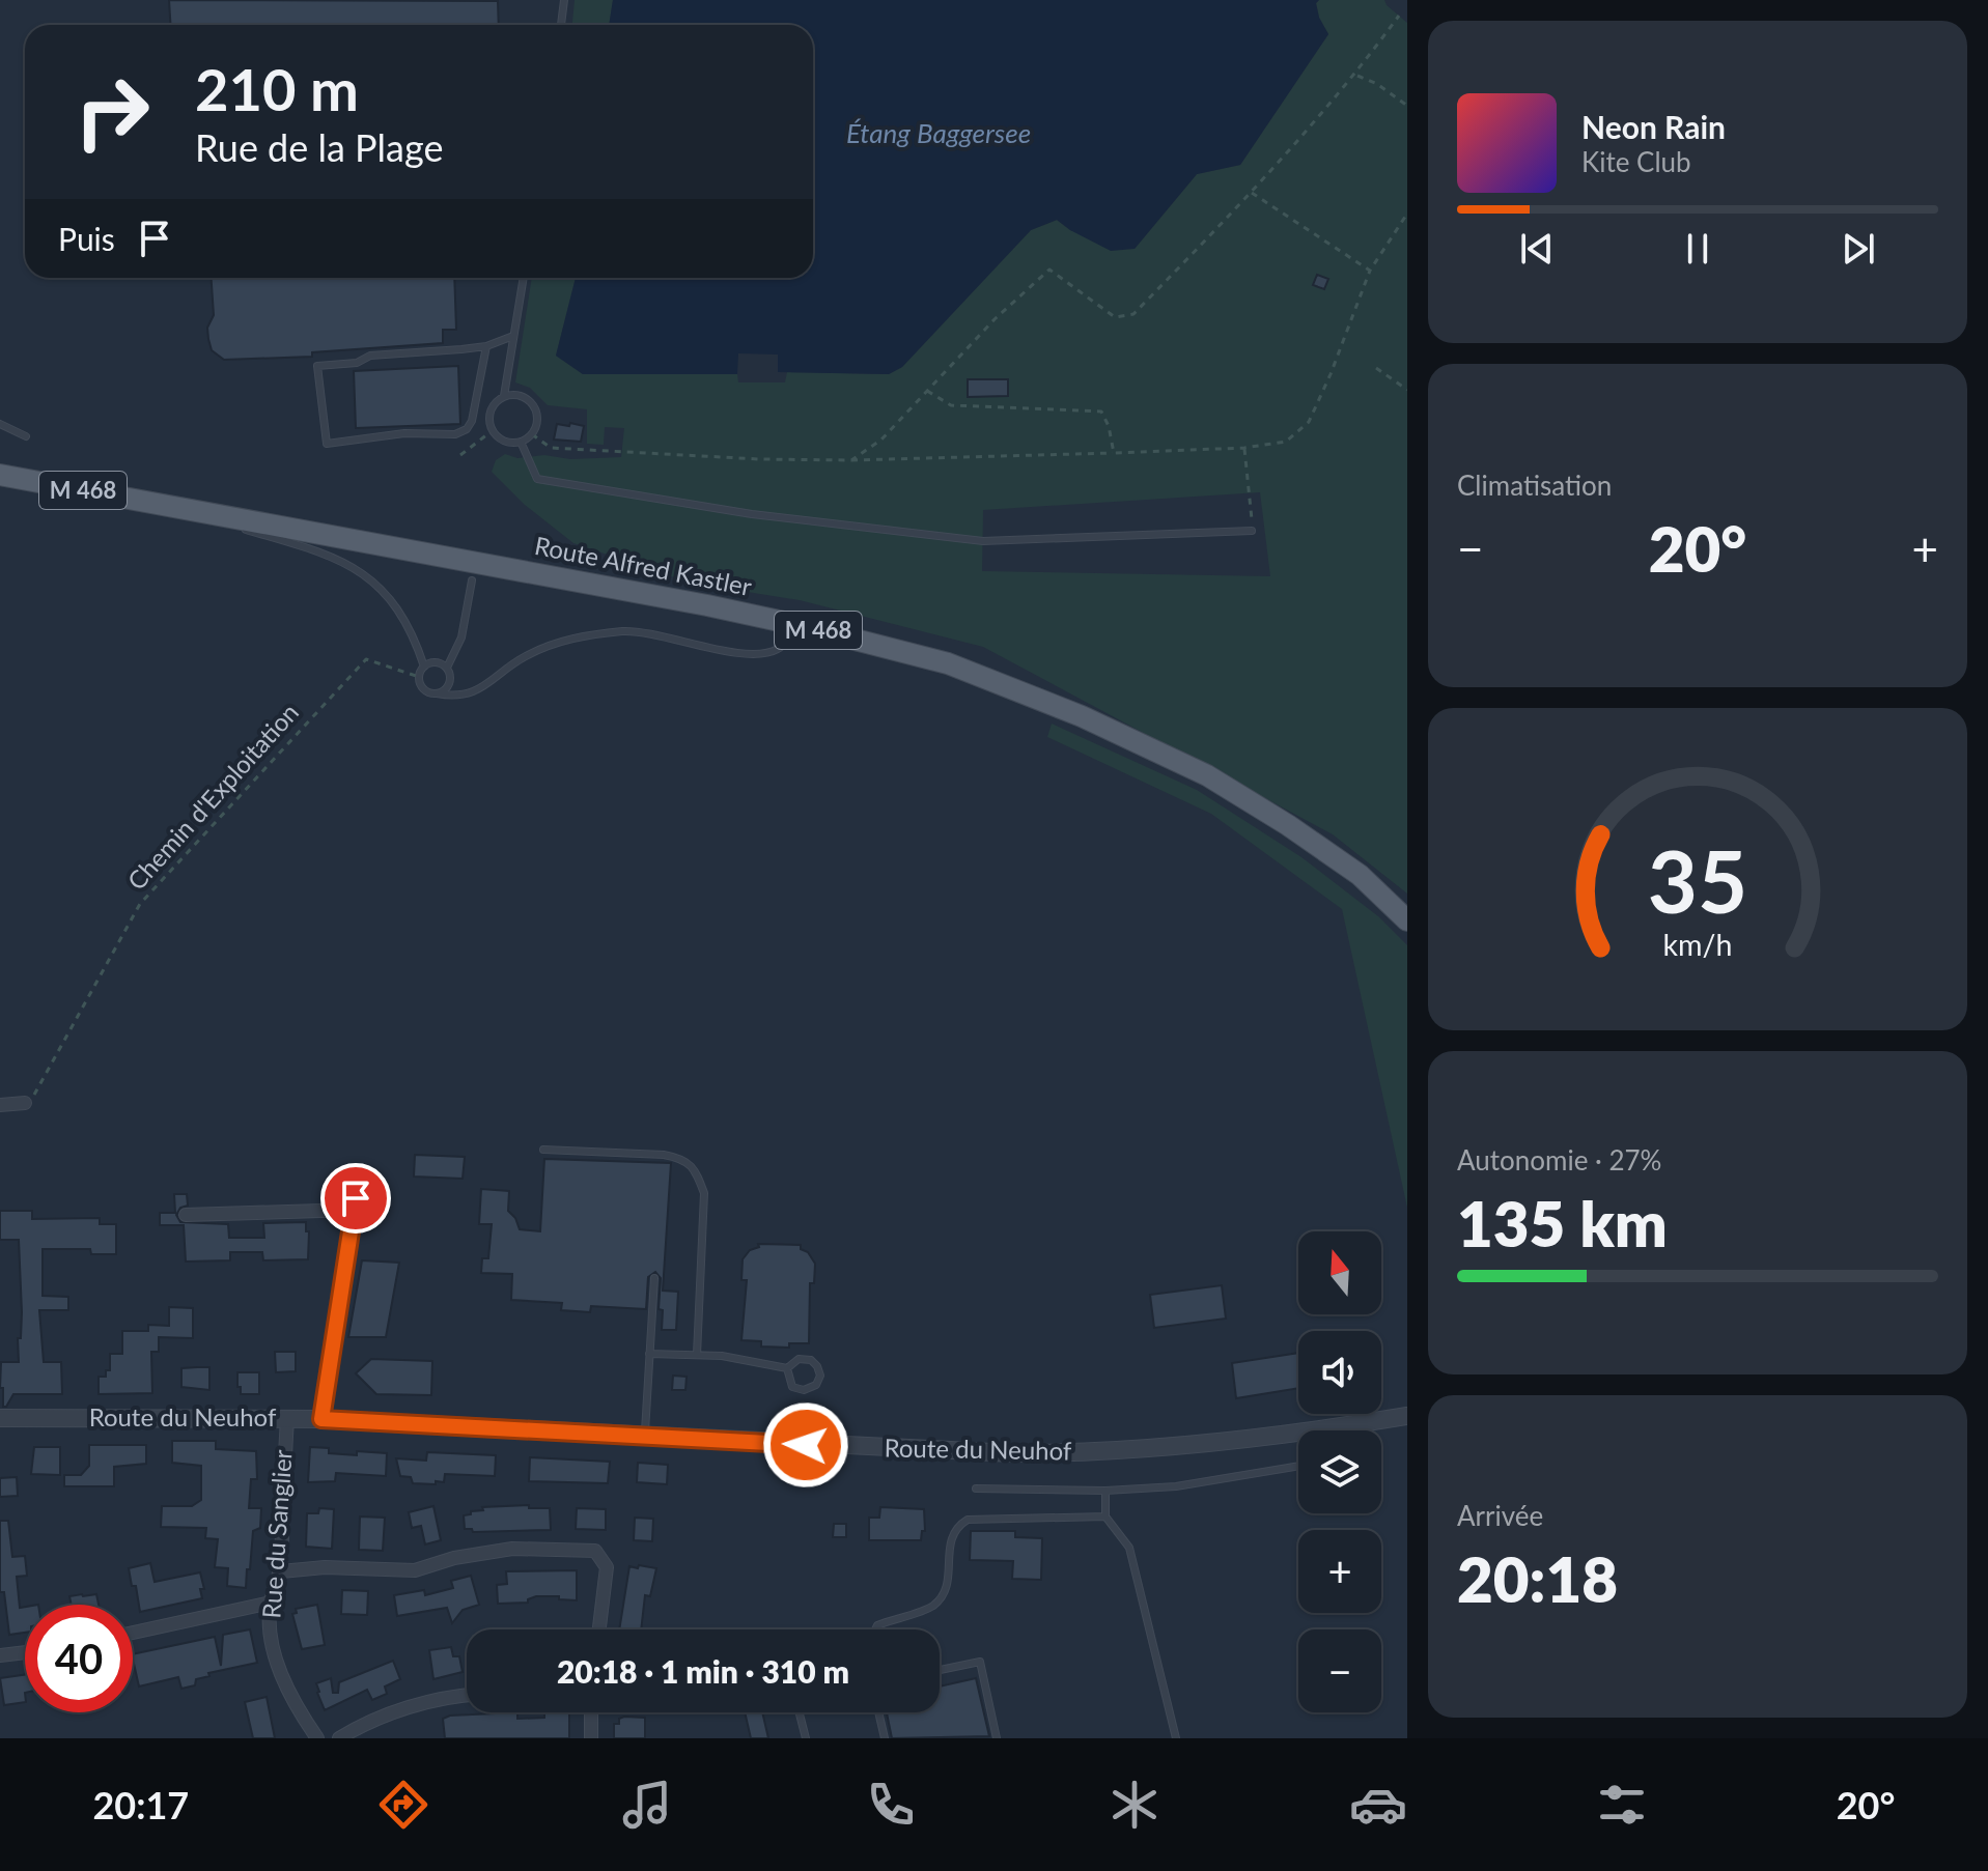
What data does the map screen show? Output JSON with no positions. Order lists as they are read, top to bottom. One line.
{"streets":{"main road":["M 468","Route Alfred Kastler"],"street":["Route du Neuhof","Rue du Sanglier"],"path":["Chemin d'Exploitation"]},"crossings":[["Route du Neuhof","Rue du Sanglier"]],"water":["Étang Baggersee"],"north":"top","page":{"turn":["210 m","Rue de la Plage"],"song":["Neon Rain","Kite Club"],"then":"Puis","tile":["Climatisation",["Autonomie · 27%","135 km"],["Arrivée","20:18"]],"heat":["−","20°","+"],"map_buttons":["+","−"],"limit":"40","trip":"20:18 · 1 min · 310 m","tabs":["20:17","20°"],"gauge":["35","km/h"]}}
